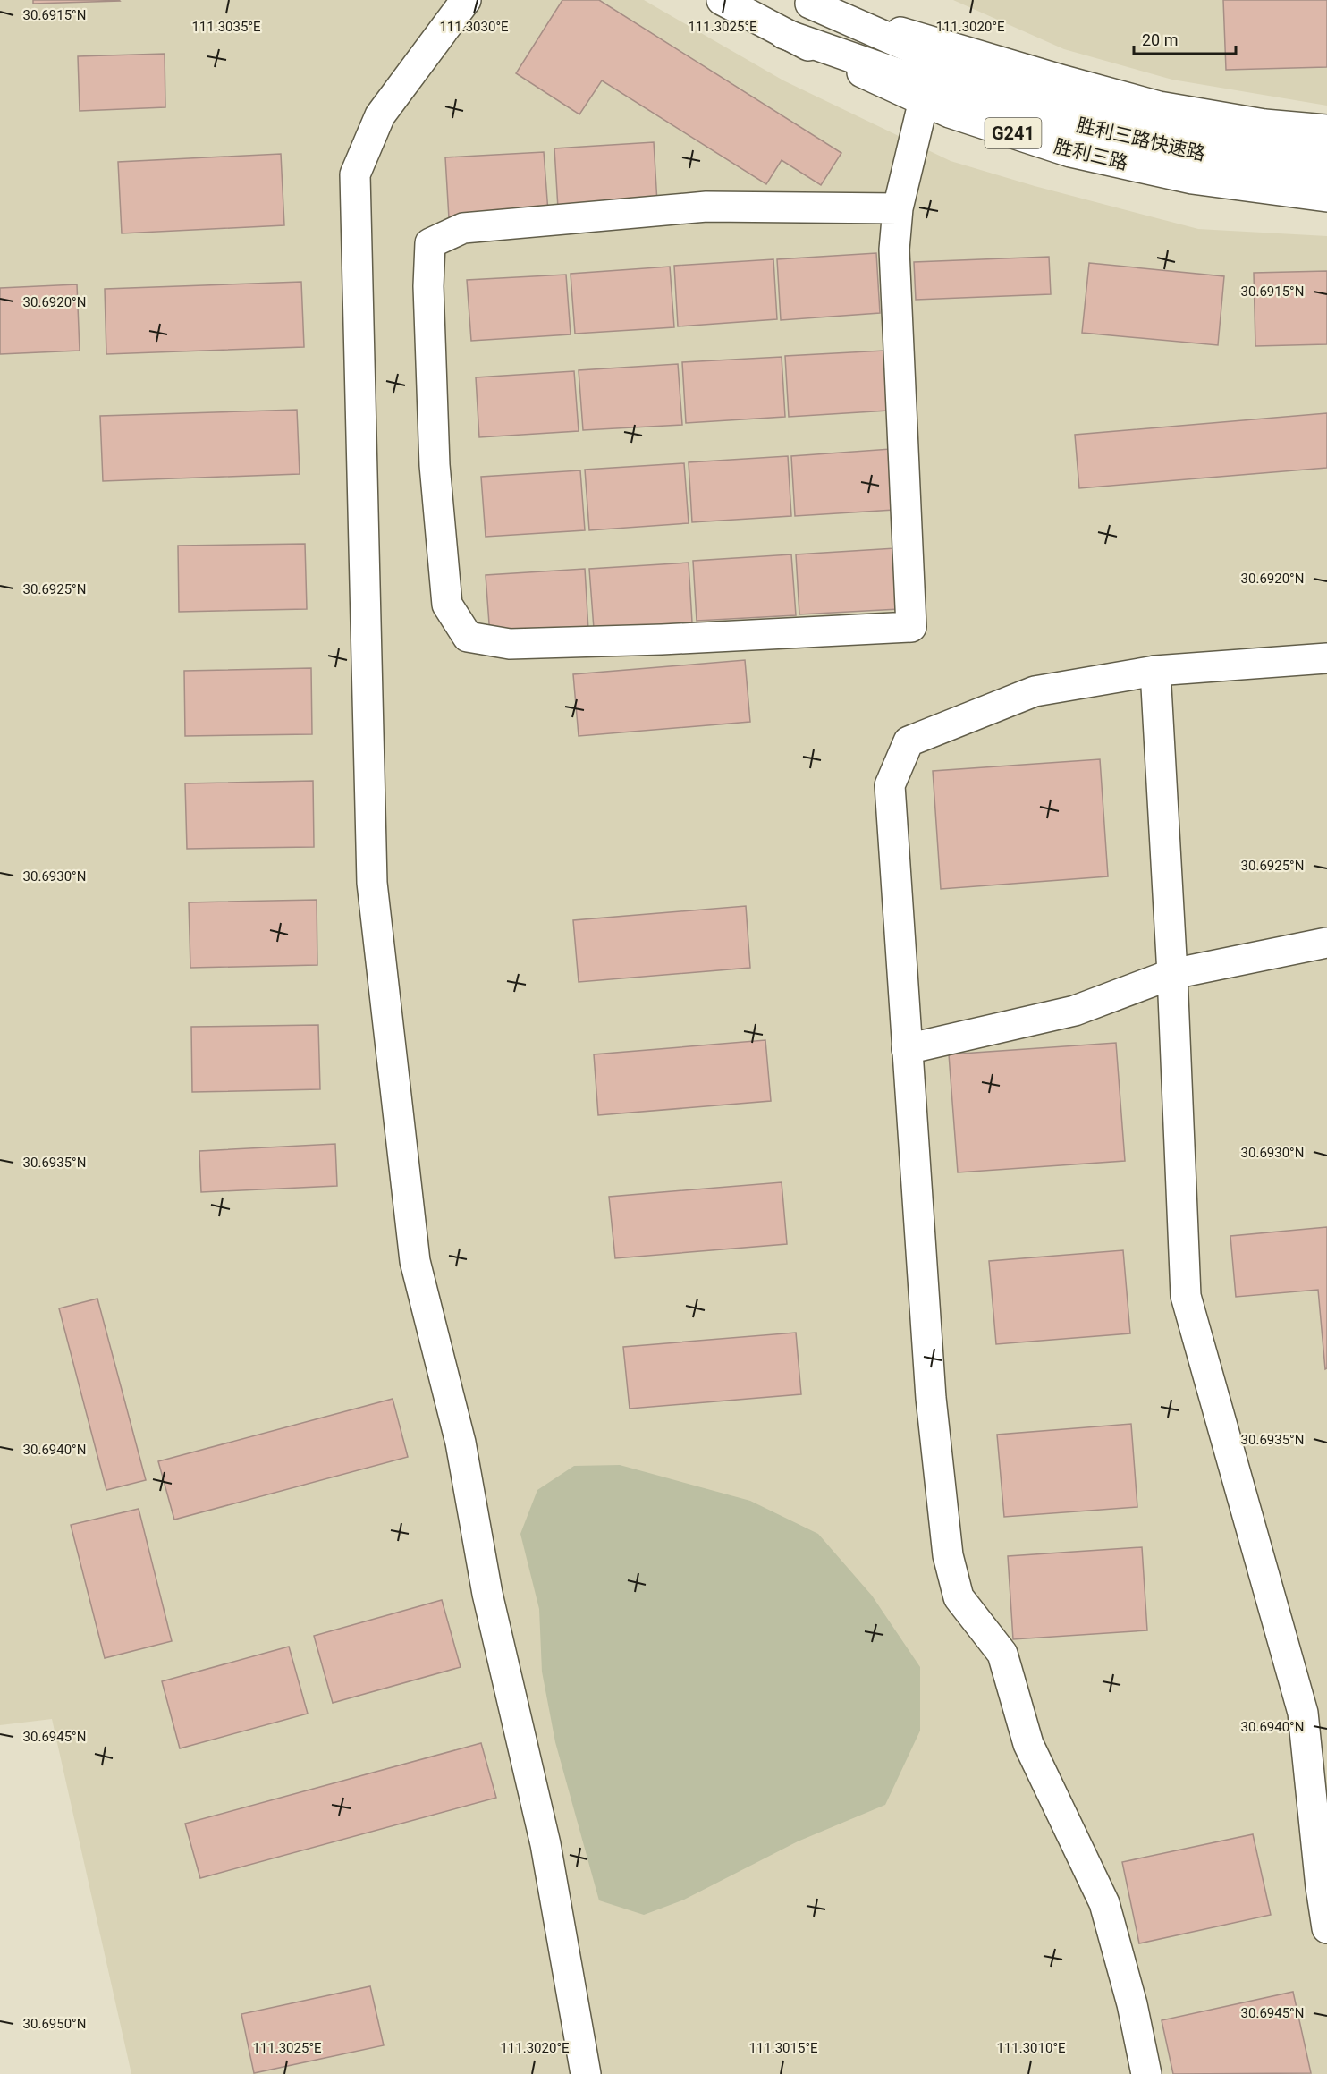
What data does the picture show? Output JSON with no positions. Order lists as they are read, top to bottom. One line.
{"streets":{"main road":["G241","胜利三路快速路","胜利三路"]},"crossings":[["G241","胜利三路快速路"],["G241","胜利三路"]],"scale_bar":"20 m","coordinates":["30.6915°N","111.3035°E","111.3030°E","111.3025°E","111.3020°E","30.6920°N","30.6925°N","30.6930°N","30.6935°N","30.6940°N","30.6945°N","30.6950°N","111.3015°E","111.3010°E"]}
